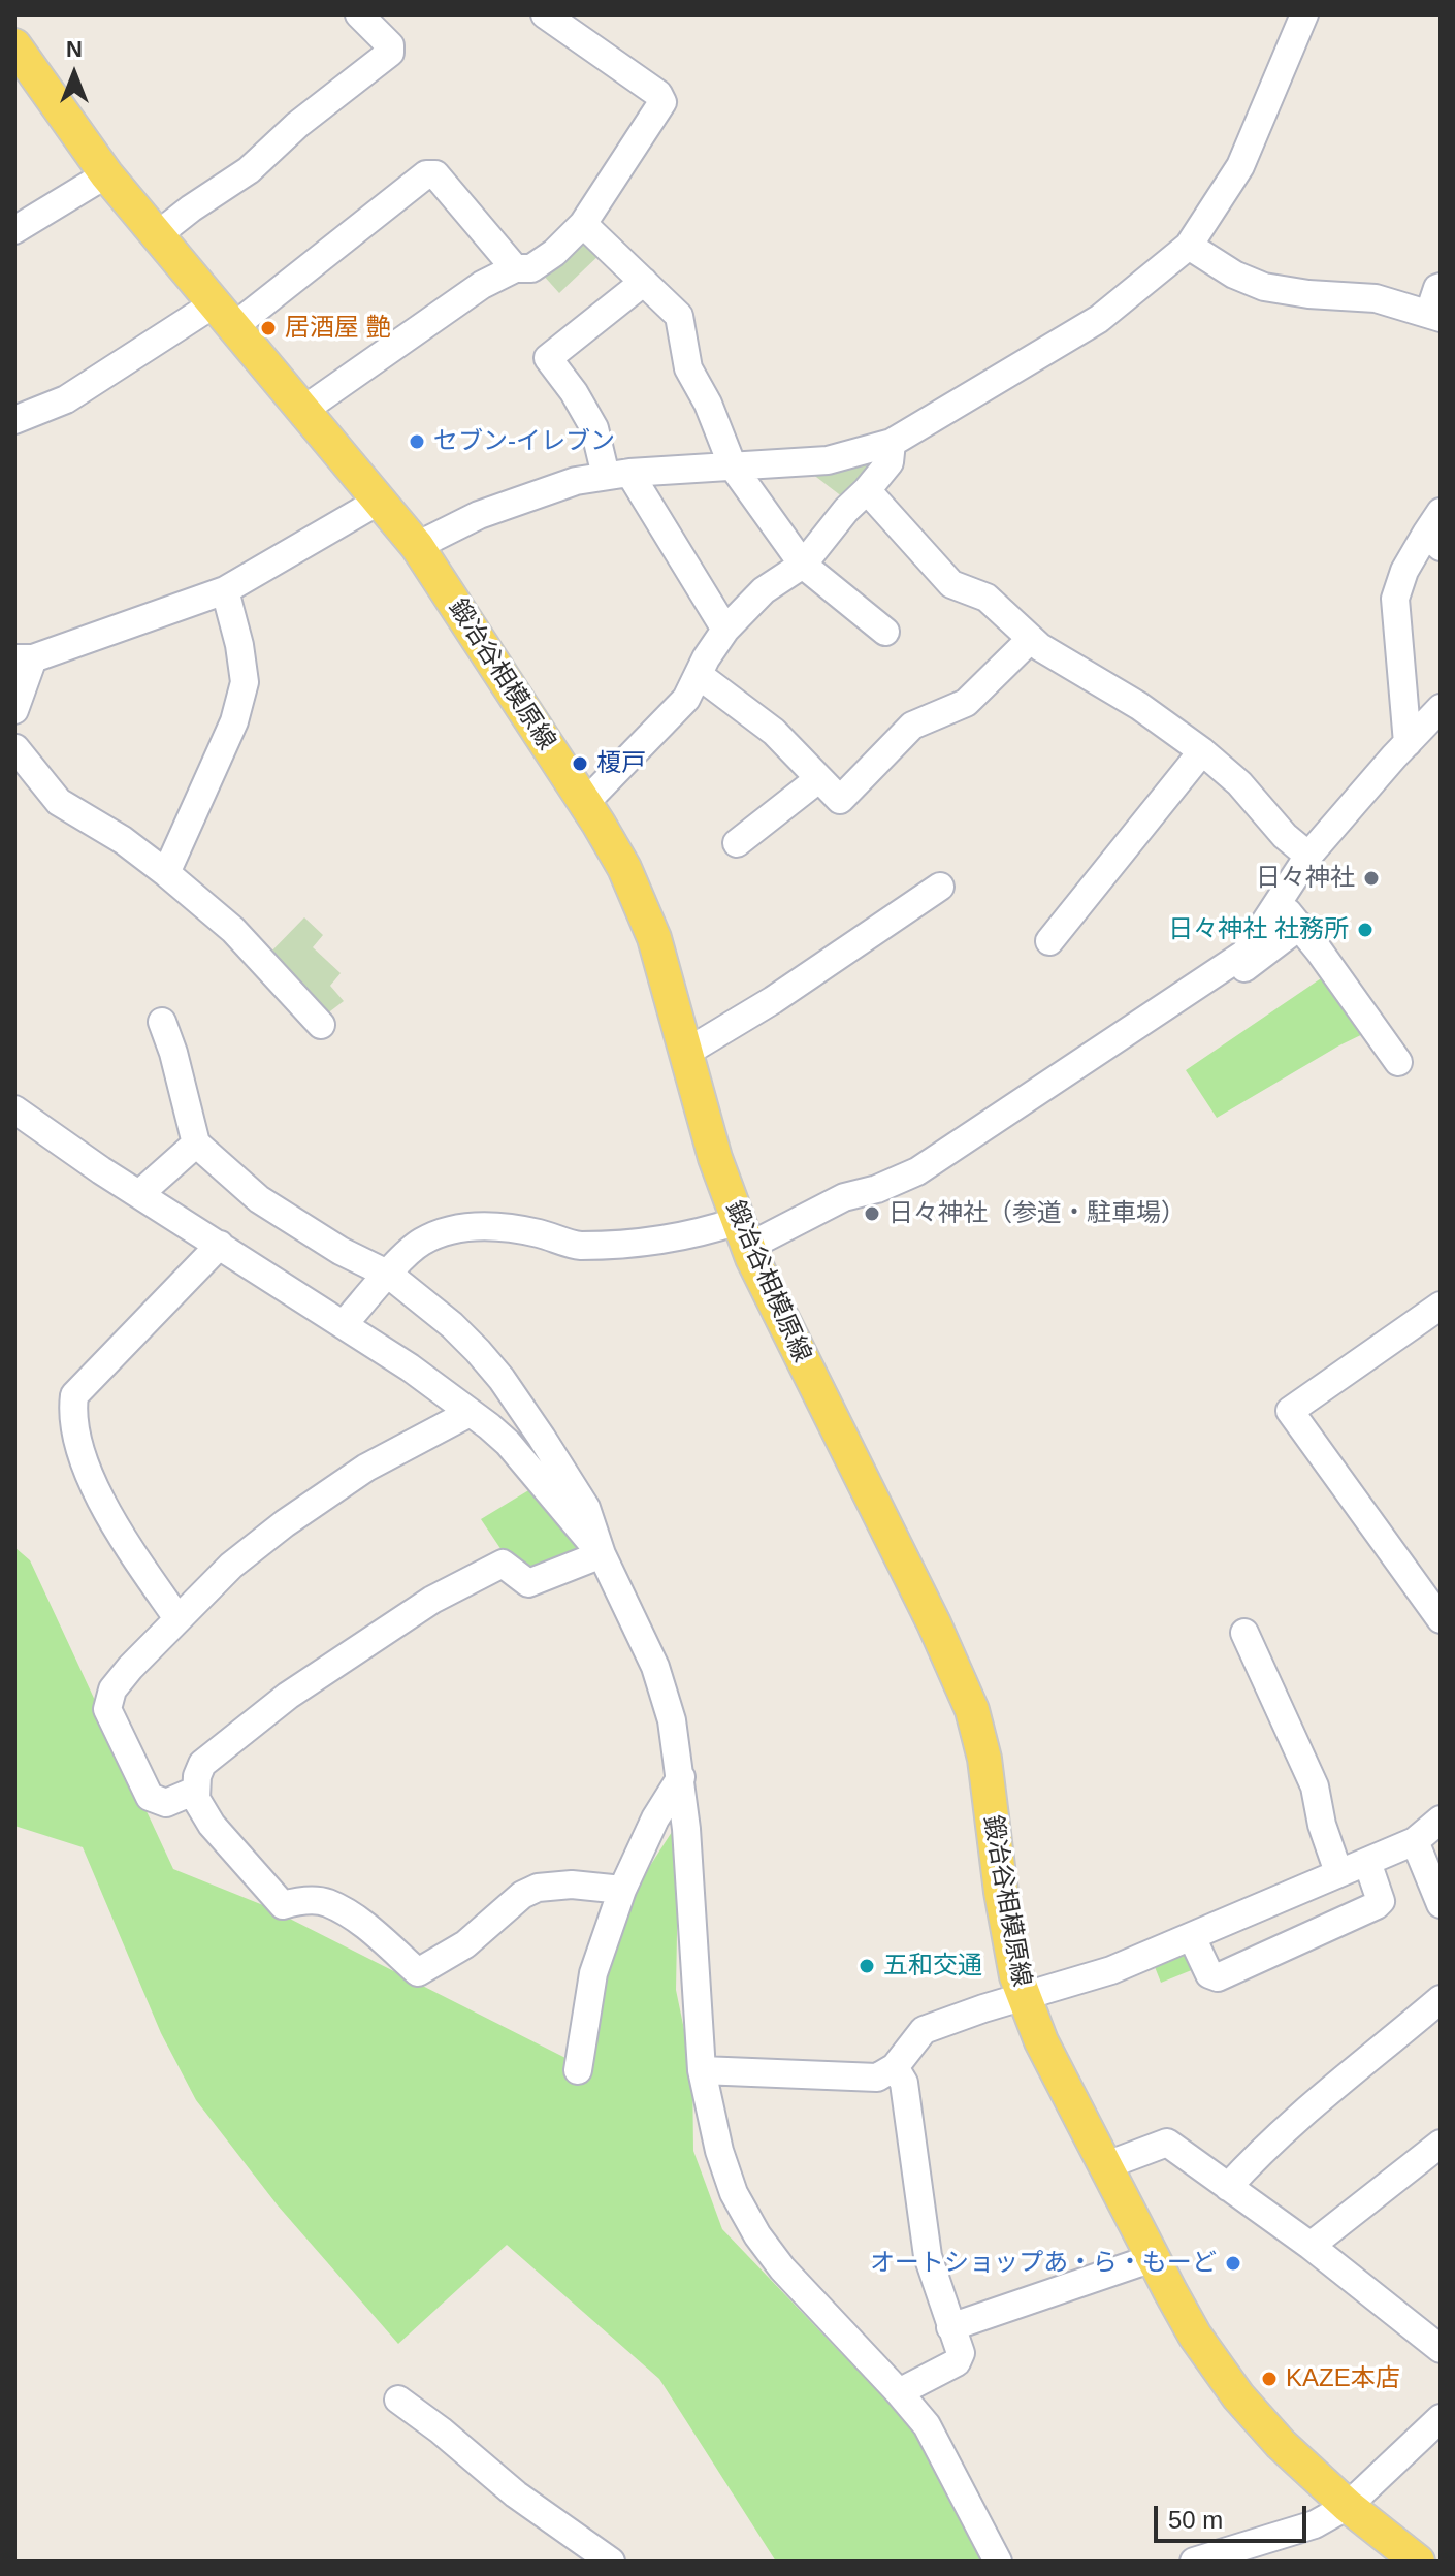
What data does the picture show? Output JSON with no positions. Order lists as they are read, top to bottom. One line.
{"streets":{"main road":["鍛冶谷相模原線"]},"places":["居酒屋 艶","セブン-イレブン","榎戸","日々神社","日々神社 社務所","日々神社（参道・駐車場）","五和交通","オートショップあ・ら・もーど","KAZE本店"],"scale_bar":"50 m","north":"top"}
